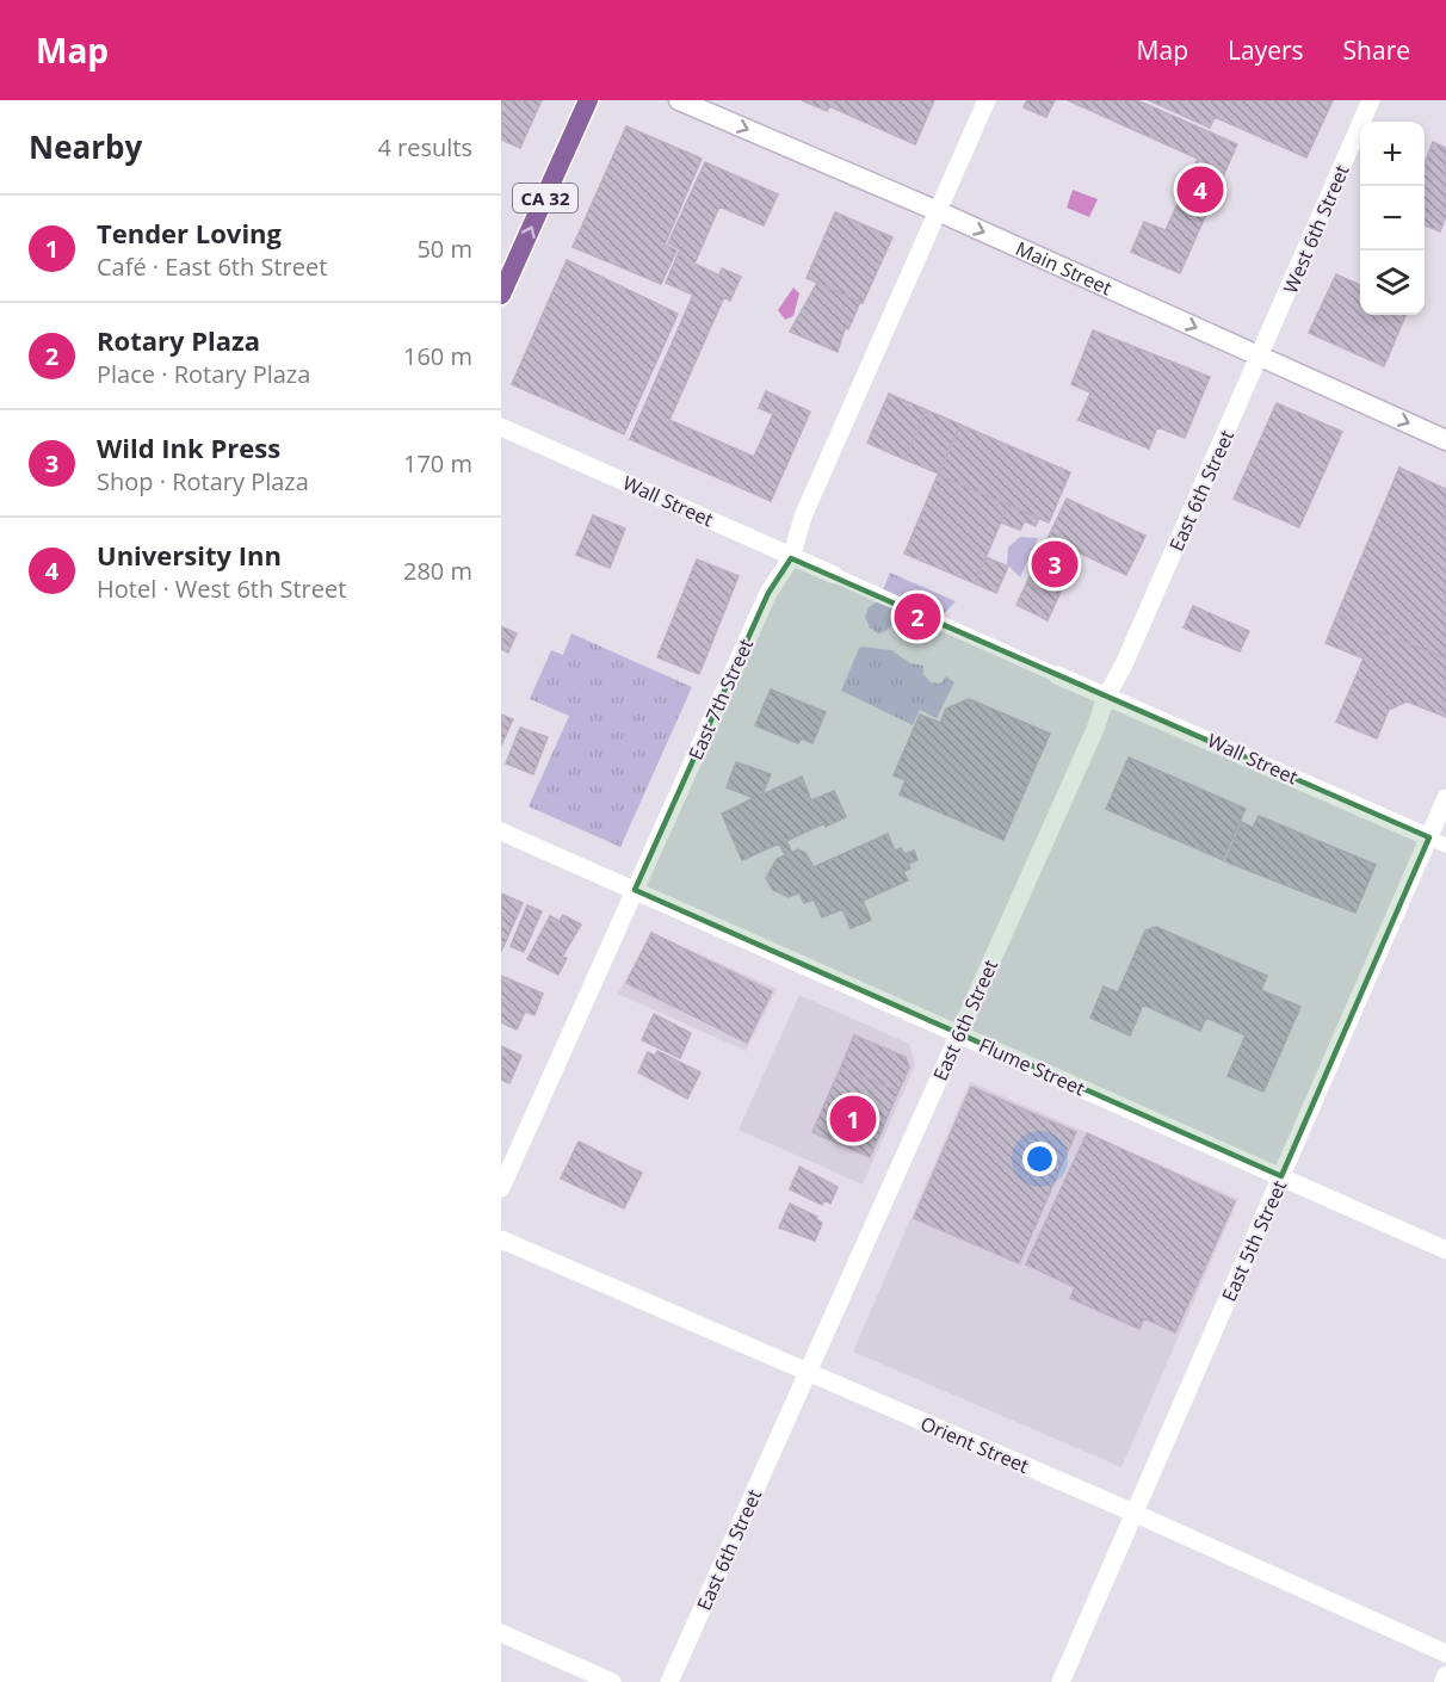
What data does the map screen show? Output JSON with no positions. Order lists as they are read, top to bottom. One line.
{"streets":{"main road":["CA 32","Main Street"],"street":["West 6th Street","East 6th Street","Wall Street","East 7th Street","Flume Street","East 5th Street","Orient Street"]},"crossings":[["West 6th Street","Main Street"],["West 6th Street","East 6th Street"],["Main Street","East 6th Street"],["Main Street","East 7th Street"],["East 6th Street","Wall Street"],["East 6th Street","Flume Street"],["East 6th Street","Orient Street"],["Wall Street","East 7th Street"],["Wall Street","East 5th Street"],["East 7th Street","Flume Street"],["Flume Street","East 5th Street"],["East 5th Street","Orient Street"]],"one_way":["Main Street"],"page":{"header":"Map","nav":["Map","Layers","Share"],"heading":["Nearby","4 results"],"map_buttons":["+","−"],"pins":["4","3","2","1"],"list":[{"mark":"1","name":"Tender Loving","note":"Café · East 6th Street","value":"50 m"},{"mark":"2","name":"Rotary Plaza","note":"Place · Rotary Plaza","value":"160 m"},{"mark":"3","name":"Wild Ink Press","note":"Shop · Rotary Plaza","value":"170 m"},{"mark":"4","name":"University Inn","note":"Hotel · West 6th Street","value":"280 m"}]}}
